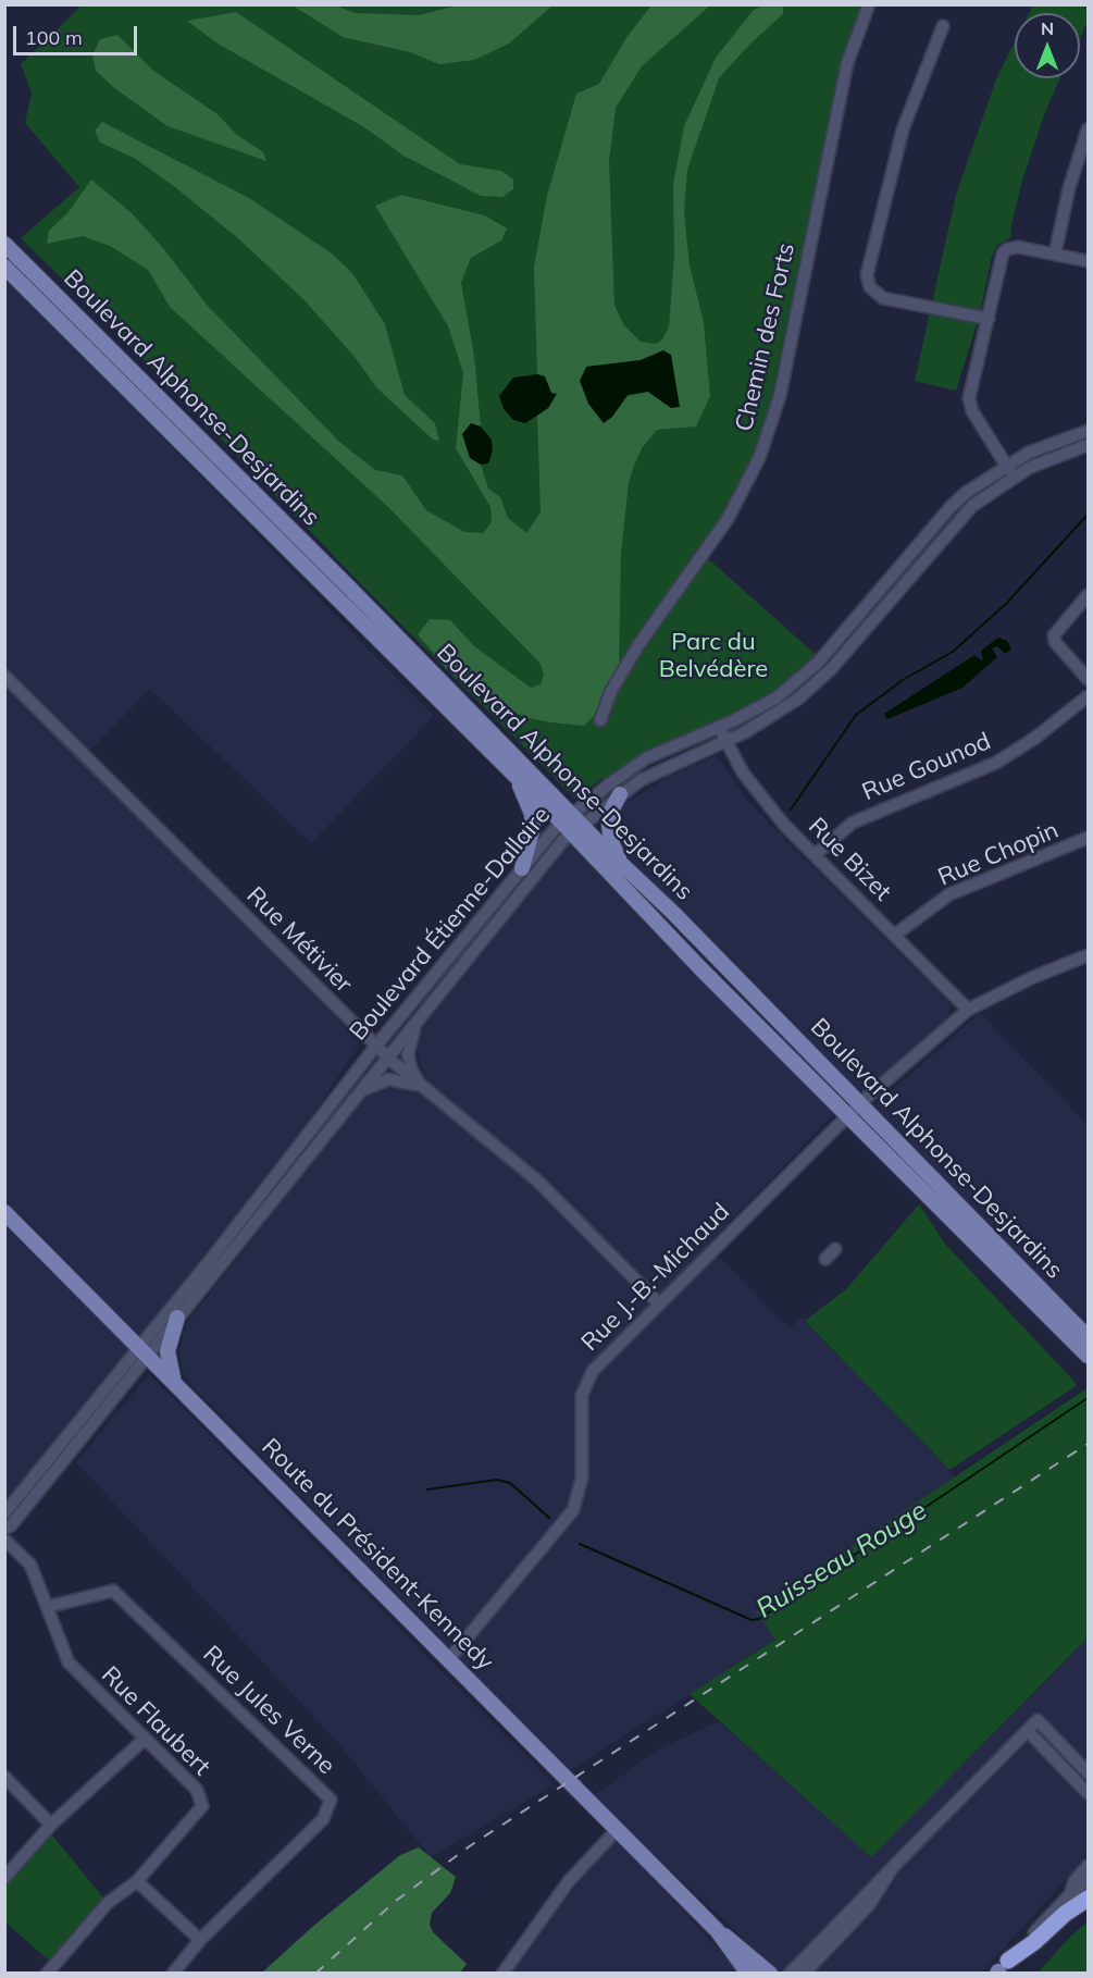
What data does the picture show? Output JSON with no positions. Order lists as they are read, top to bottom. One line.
{"streets":{"main road":["Boulevard Alphonse-Desjardins","Route du Président-Kennedy"],"street":["Chemin des Forts","Rue Gounod","Rue Chopin","Rue Bizet","Boulevard Étienne-Dallaire","Rue Métivier","Rue J.-B.-Michaud","Rue Jules Verne","Rue Flaubert"]},"crossings":[["Boulevard Alphonse-Desjardins","Boulevard Étienne-Dallaire"],["Boulevard Alphonse-Desjardins","Rue J.-B.-Michaud"],["Rue Gounod","Rue Bizet"],["Rue Chopin","Rue Bizet"],["Rue Bizet","Boulevard Étienne-Dallaire"],["Rue Bizet","Rue J.-B.-Michaud"],["Boulevard Étienne-Dallaire","Rue Métivier"],["Boulevard Étienne-Dallaire","Route du Président-Kennedy"],["Rue Métivier","Rue J.-B.-Michaud"],["Rue J.-B.-Michaud","Route du Président-Kennedy"],["Rue Jules Verne","Rue Flaubert"]],"water":["Ruisseau Rouge"],"parks":["Parc du Belvédère"],"scale_bar":"100 m","north":"top"}
